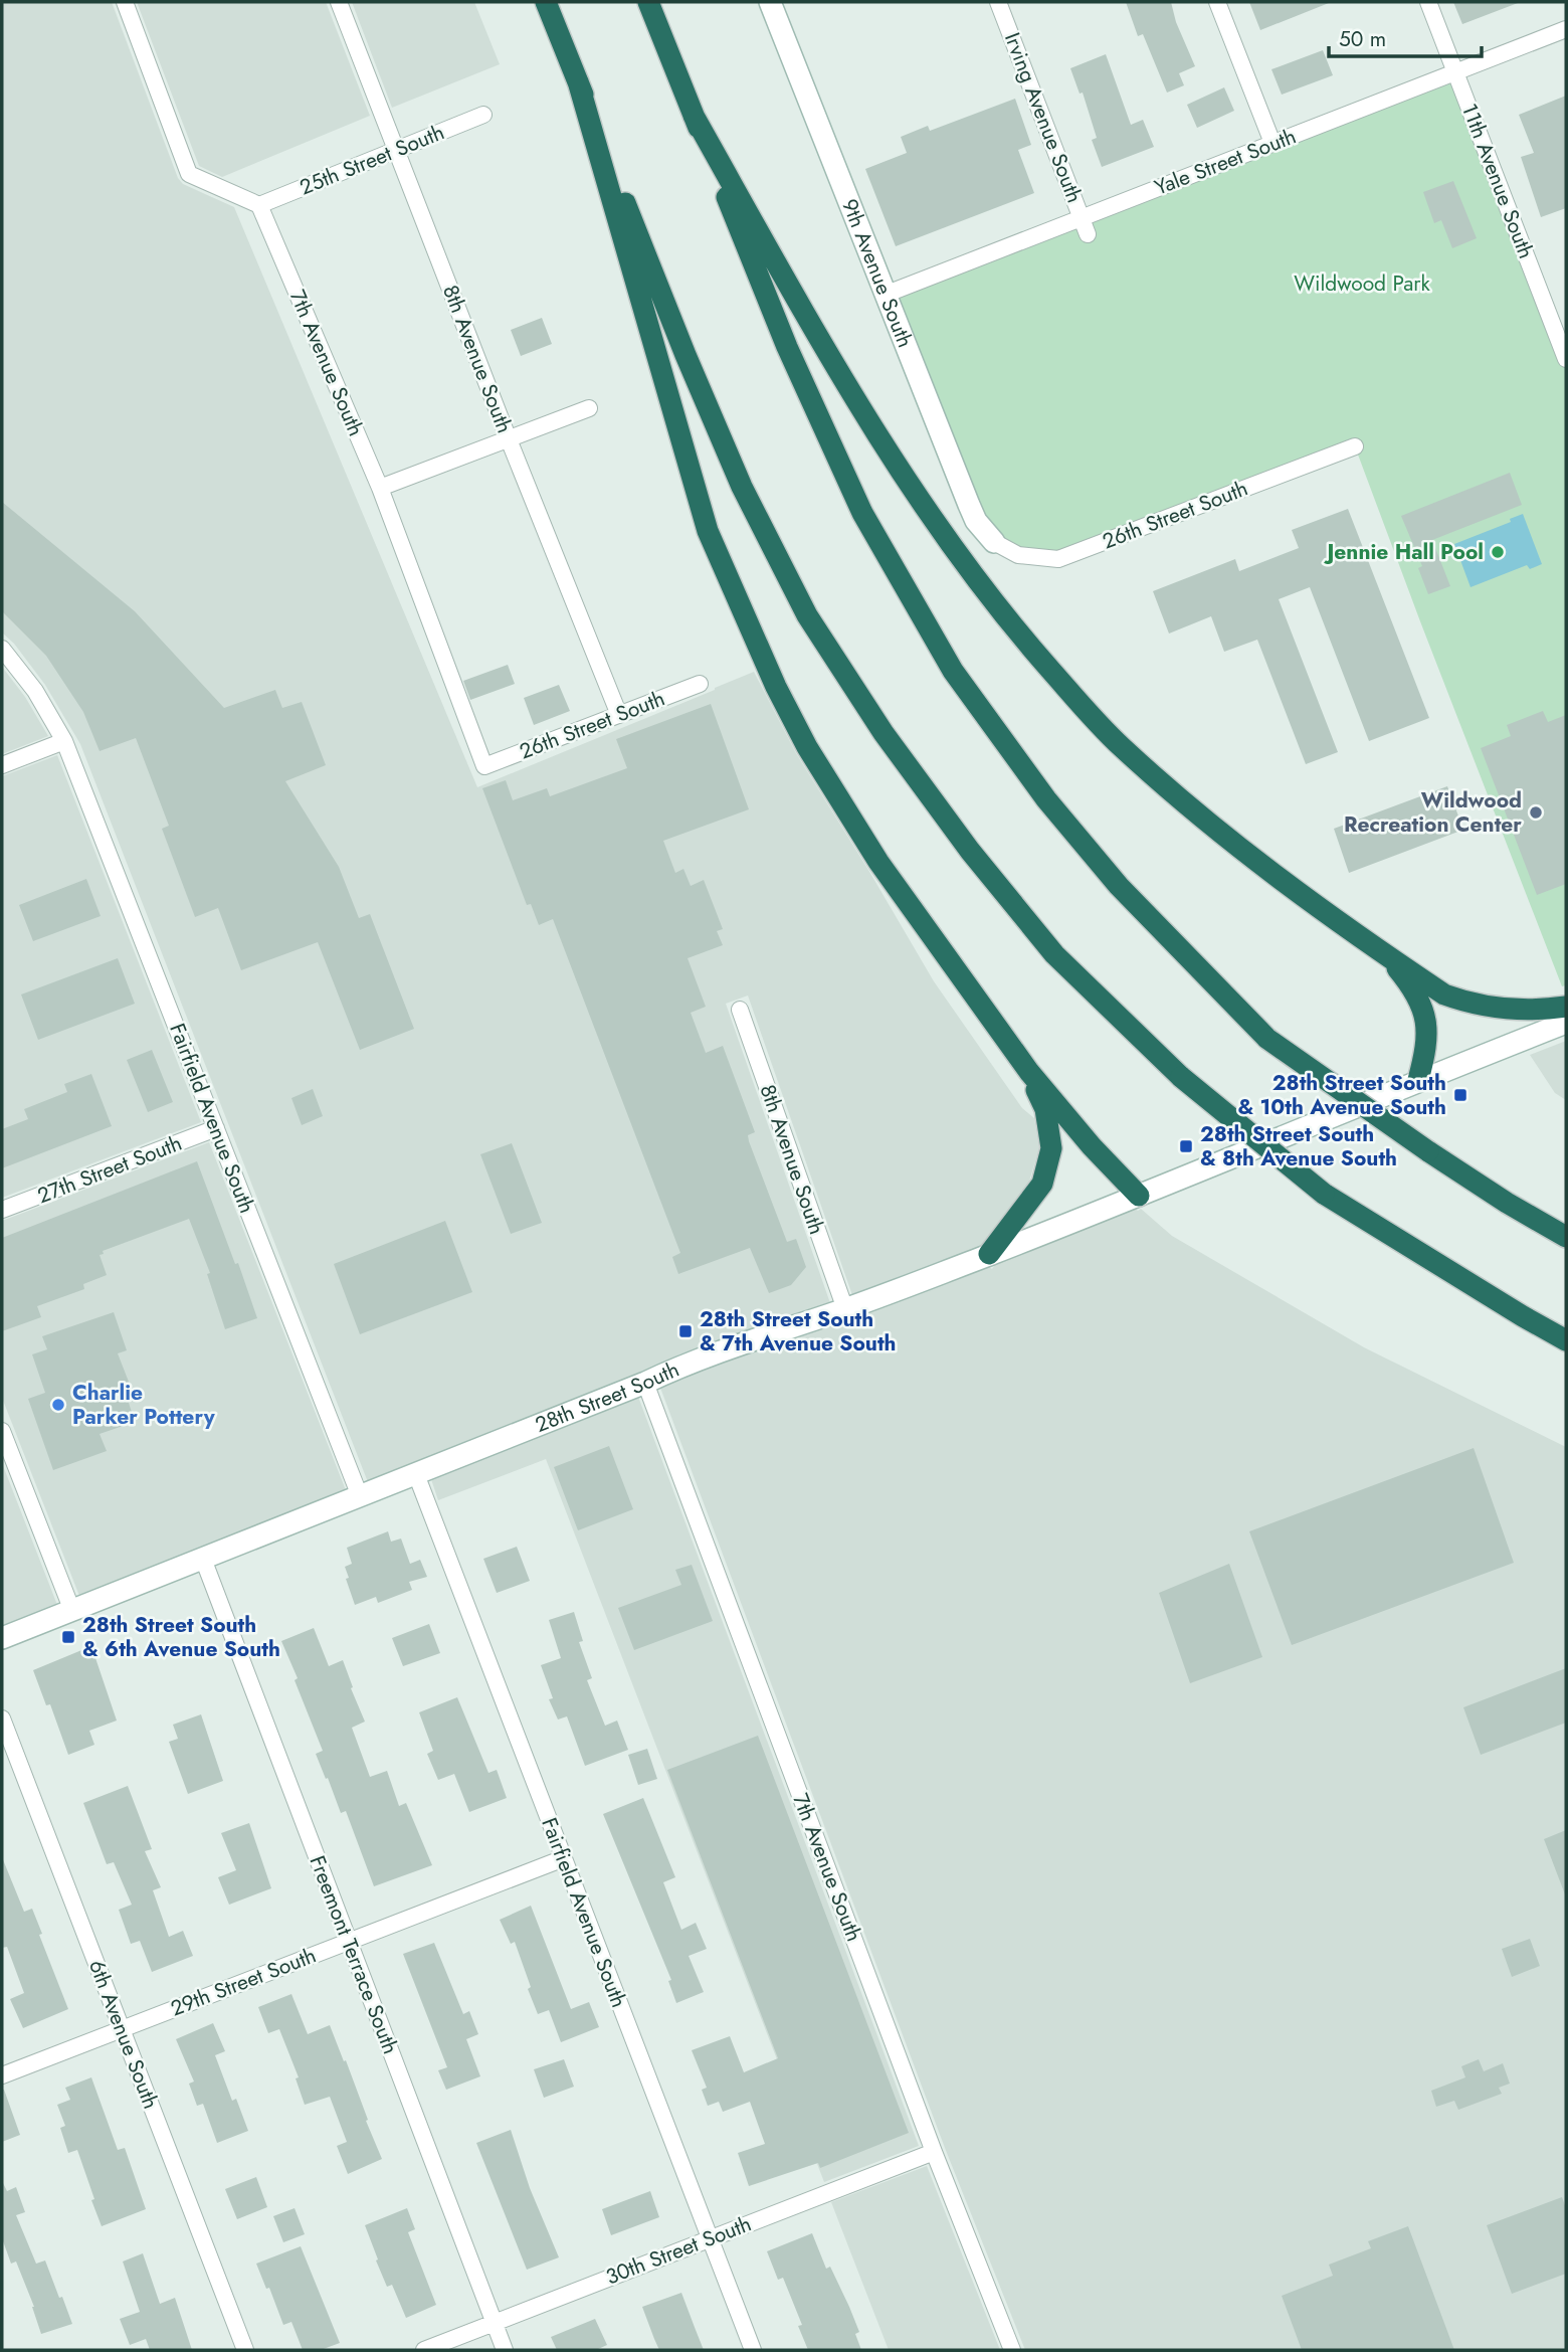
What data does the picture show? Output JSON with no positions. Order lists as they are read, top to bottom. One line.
{"streets":{"street":["Irving Avenue South","25th Street South","Yale Street South","11th Avenue South","9th Avenue South","8th Avenue South","7th Avenue South","26th Street South","Fairfield Avenue South","27th Street South","28th Street South","Freemont Terrace South","29th Street South","6th Avenue South","30th Street South"]},"crossings":[["Irving Avenue South","Yale Street South"],["25th Street South","8th Avenue South"],["25th Street South","7th Avenue South"],["Yale Street South","11th Avenue South"],["Yale Street South","9th Avenue South"],["9th Avenue South","26th Street South"],["8th Avenue South","26th Street South"],["8th Avenue South","28th Street South"],["7th Avenue South","26th Street South"],["7th Avenue South","28th Street South"],["7th Avenue South","30th Street South"],["Fairfield Avenue South","27th Street South"],["Fairfield Avenue South","28th Street South"],["Fairfield Avenue South","29th Street South"],["Fairfield Avenue South","30th Street South"],["28th Street South","Freemont Terrace South"],["Freemont Terrace South","29th Street South"],["Freemont Terrace South","30th Street South"],["29th Street South","6th Avenue South"]],"parks":["Wildwood Park"],"places":{"other":["Jennie Hall Pool","Wildwood Recreation Center","Charlie Parker Pottery"],"transit":["28th Street South & 10th Avenue South","28th Street South & 8th Avenue South","28th Street South & 7th Avenue South","28th Street South & 6th Avenue South"]},"scale_bar":"50 m"}
